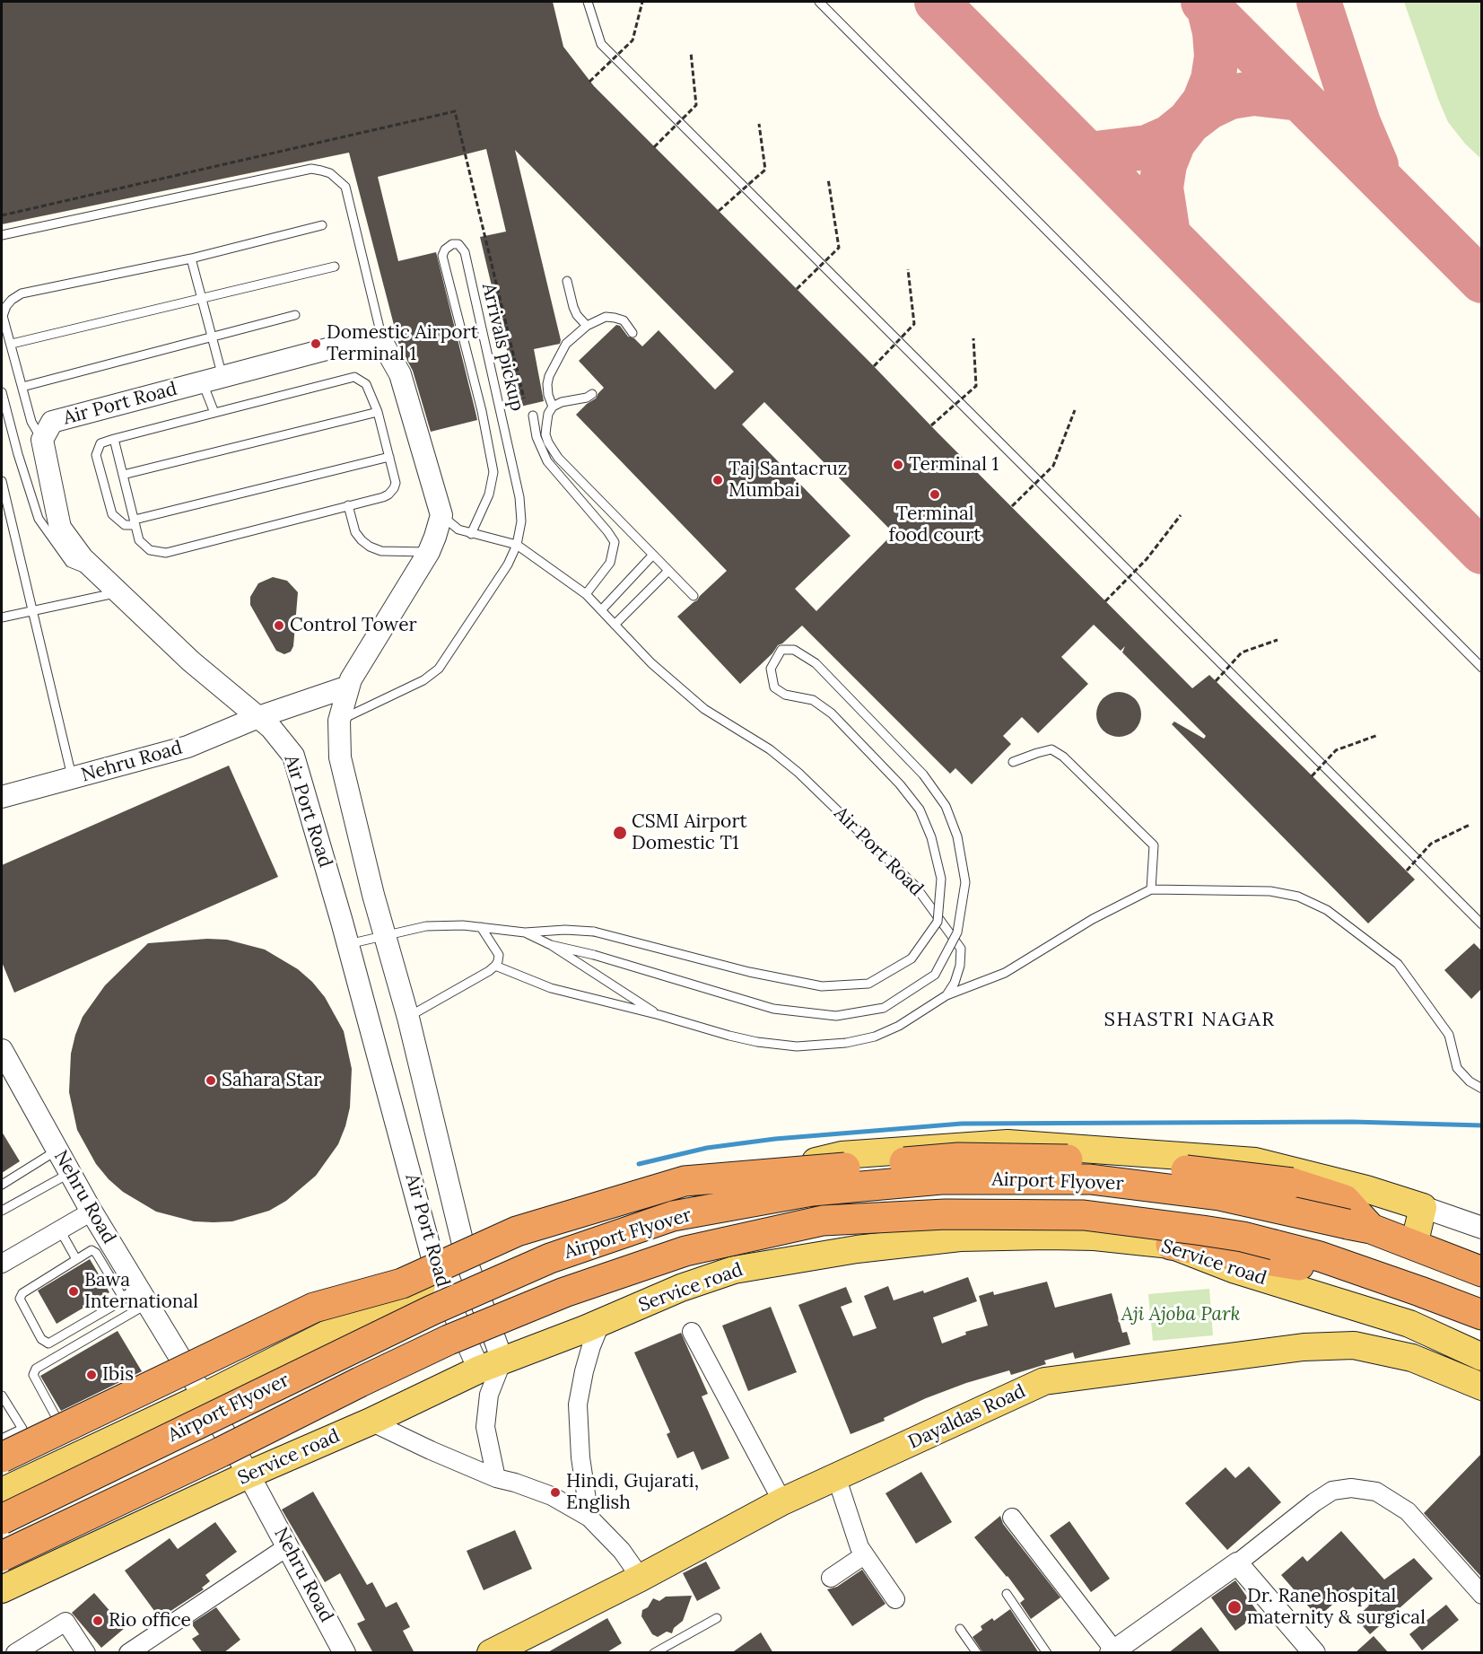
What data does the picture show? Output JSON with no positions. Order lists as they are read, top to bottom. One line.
{"streets":{"highway":["Airport Flyover"],"main road":["Service road","Dayaldas Road"],"street":["Air Port Road","Nehru Road"],"lane":["Arrivals pickup"]},"crossings":[["Arrivals pickup","Air Port Road"],["Air Port Road","Nehru Road"],["Air Port Road","Service road"],["Nehru Road","Service road"]],"districts":["SHASTRI NAGAR"],"parks":["Aji Ajoba Park"],"places":["Domestic Airport Terminal 1","Terminal 1","Taj Santacruz Mumbai","Terminal food court","Control Tower","CSMI Airport Domestic T1","Sahara Star","Bawa International","Ibis","Hindi, Gujarati, English","Dr. Rane hospital maternity & surgical","Rio office"]}
